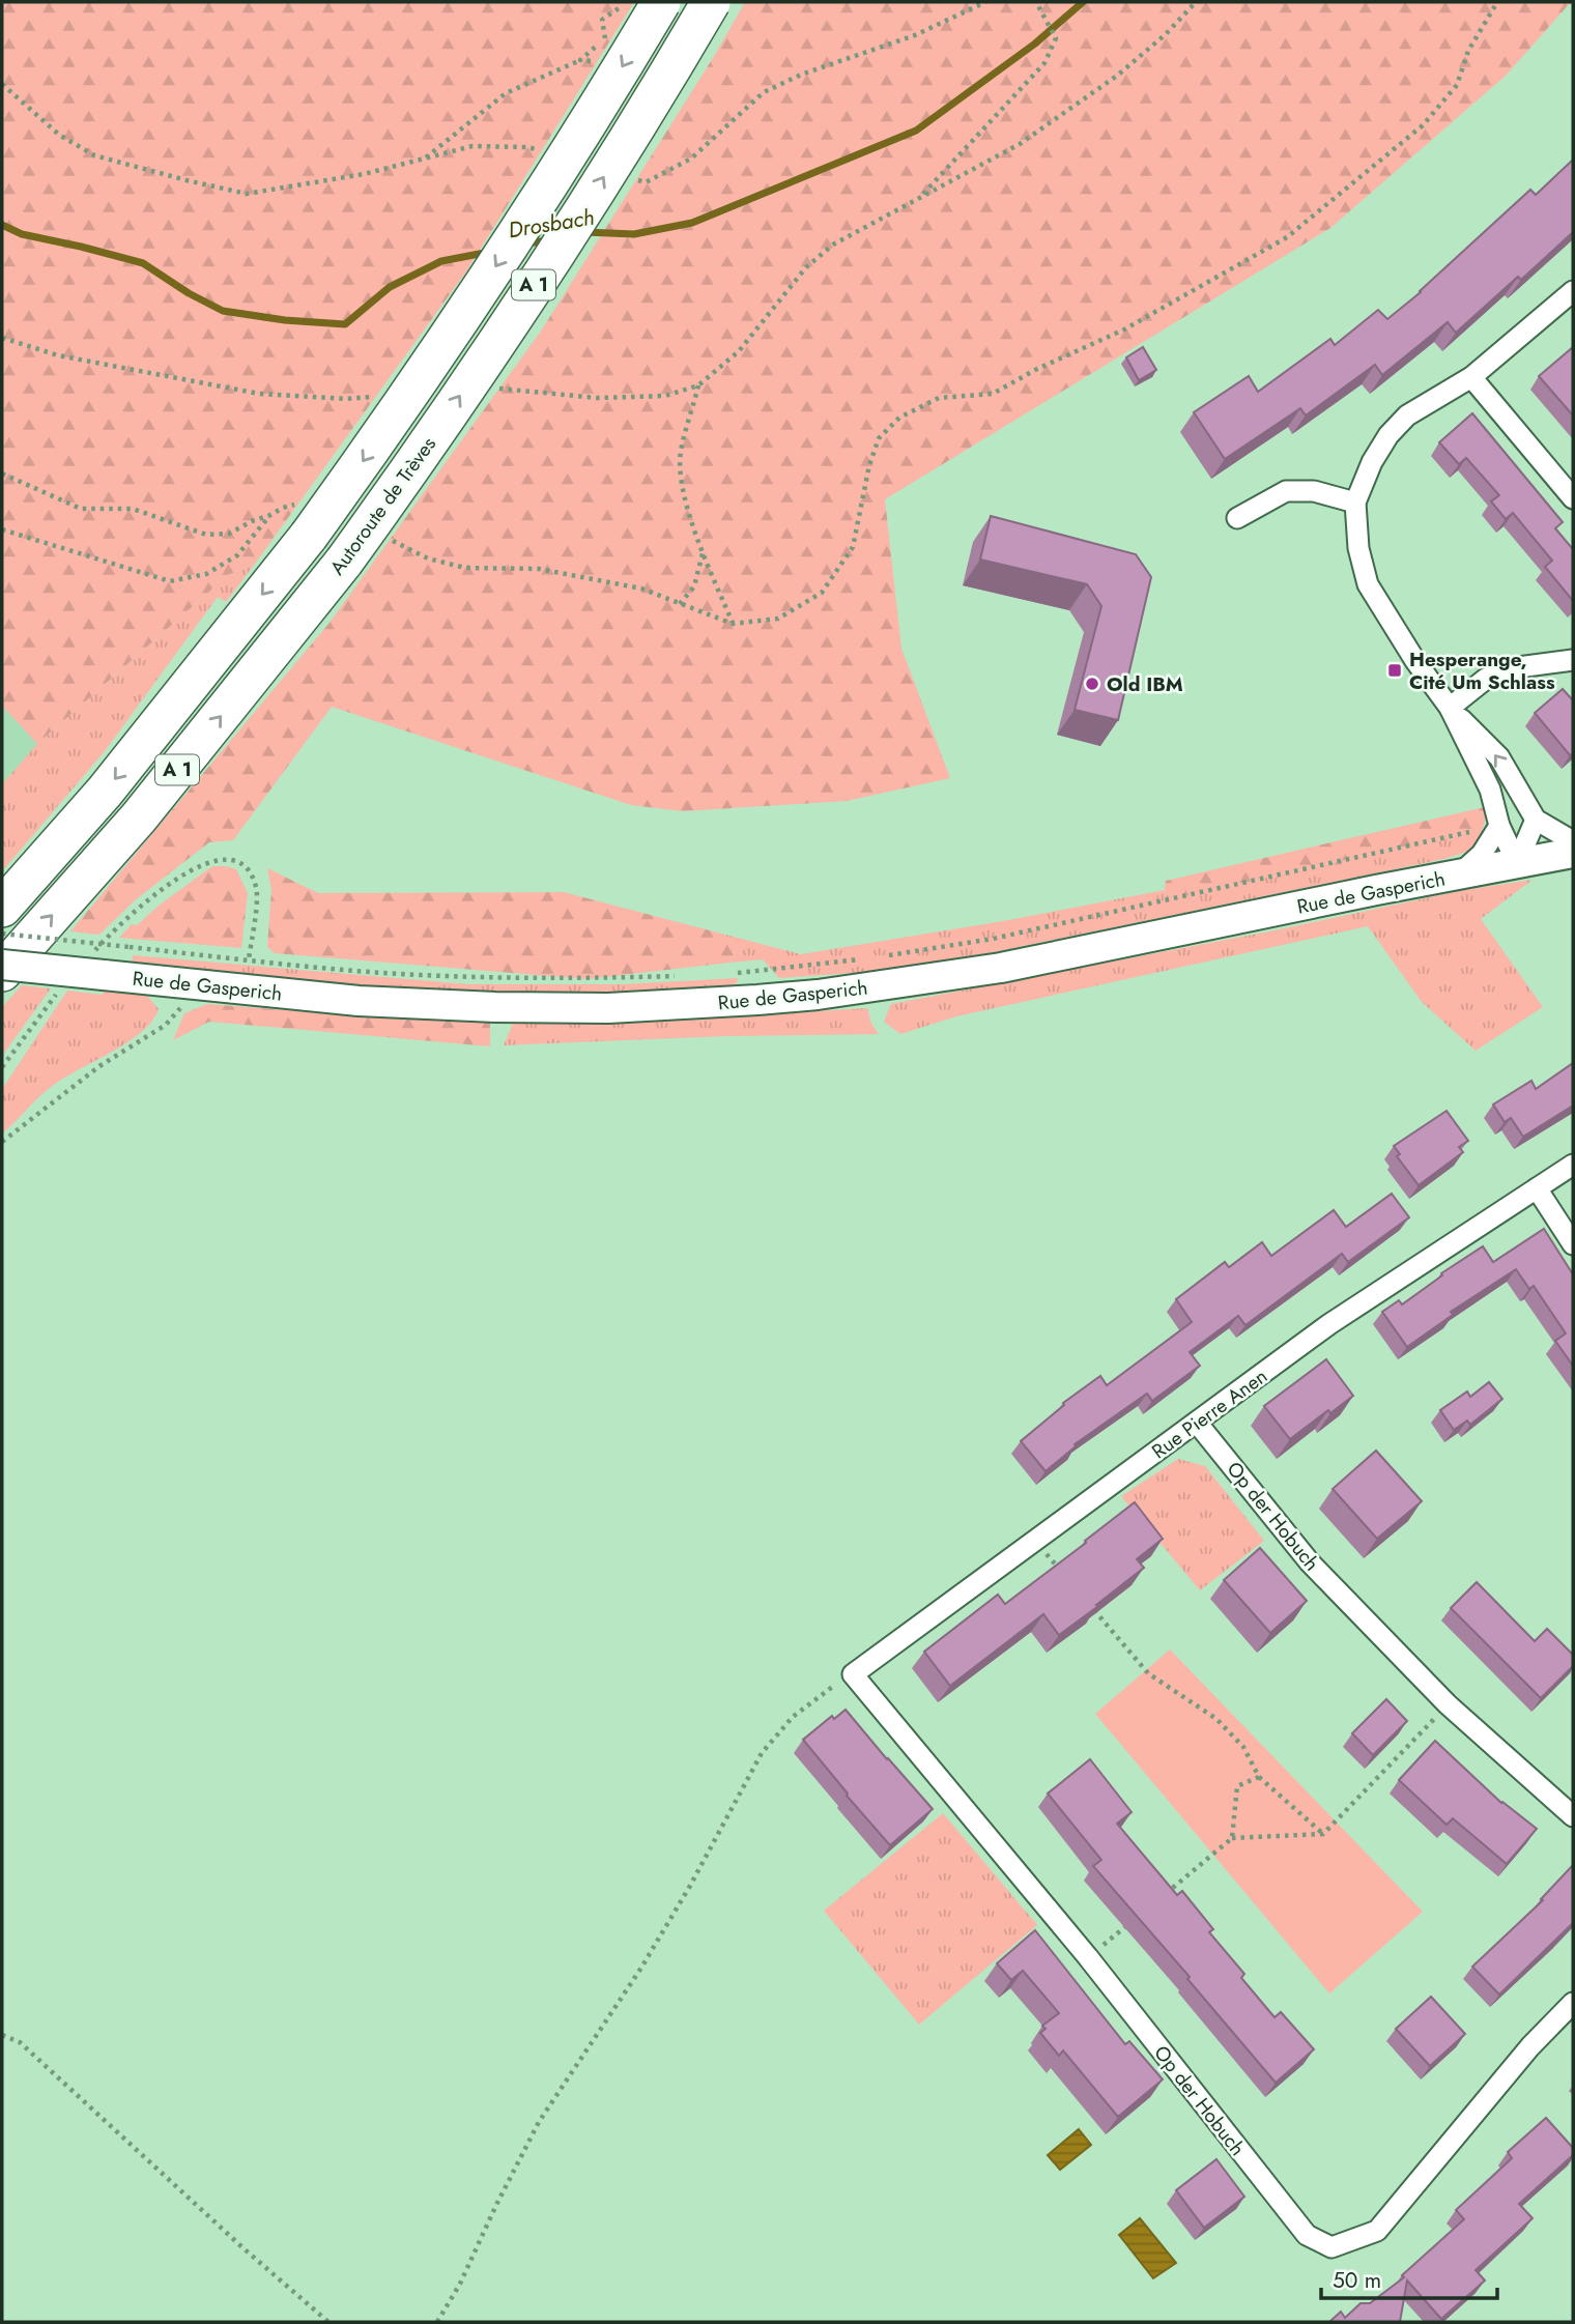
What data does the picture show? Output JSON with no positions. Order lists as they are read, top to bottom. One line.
{"streets":{"highway":["A 1","Autoroute de Trèves"],"main road":["Rue de Gasperich"],"street":["Rue Pierre Anen","Op der Hobuch"]},"crossings":[["Rue Pierre Anen","Op der Hobuch"]],"water":["Drosbach"],"places":{"transit":["Hesperange, Cité Um Schlass"],"other":["Old IBM"]},"scale_bar":"50 m"}
